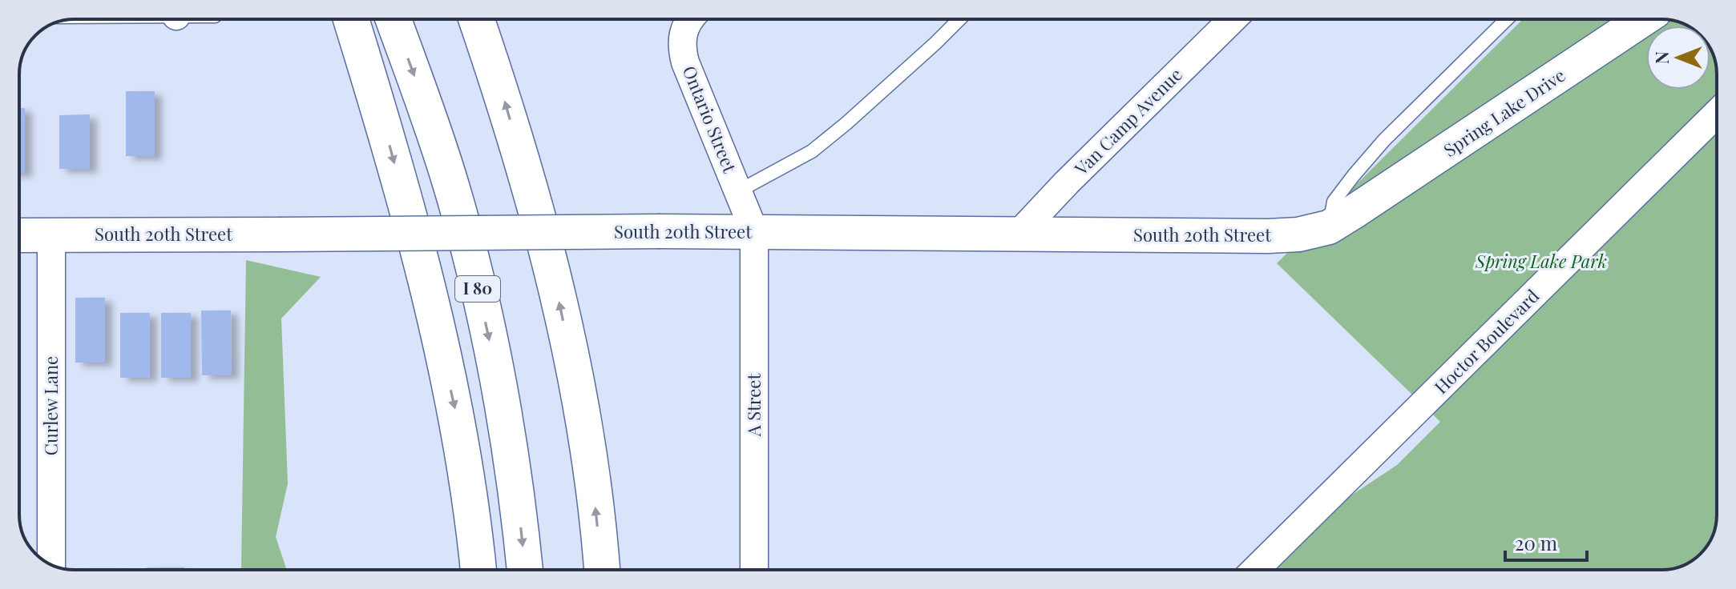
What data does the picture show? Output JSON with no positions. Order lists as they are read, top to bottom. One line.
{"streets":{"highway":["I 80"],"street":["Spring Lake Drive","Ontario Street","Van Camp Avenue","South 20th Street","Hoctor Boulevard","A Street","Curlew Lane"]},"crossings":[["Spring Lake Drive","South 20th Street"],["Ontario Street","South 20th Street"],["Ontario Street","A Street"],["Van Camp Avenue","South 20th Street"],["South 20th Street","A Street"],["South 20th Street","Curlew Lane"]],"parks":["Spring Lake Park"],"scale_bar":"20 m","north":"left"}
